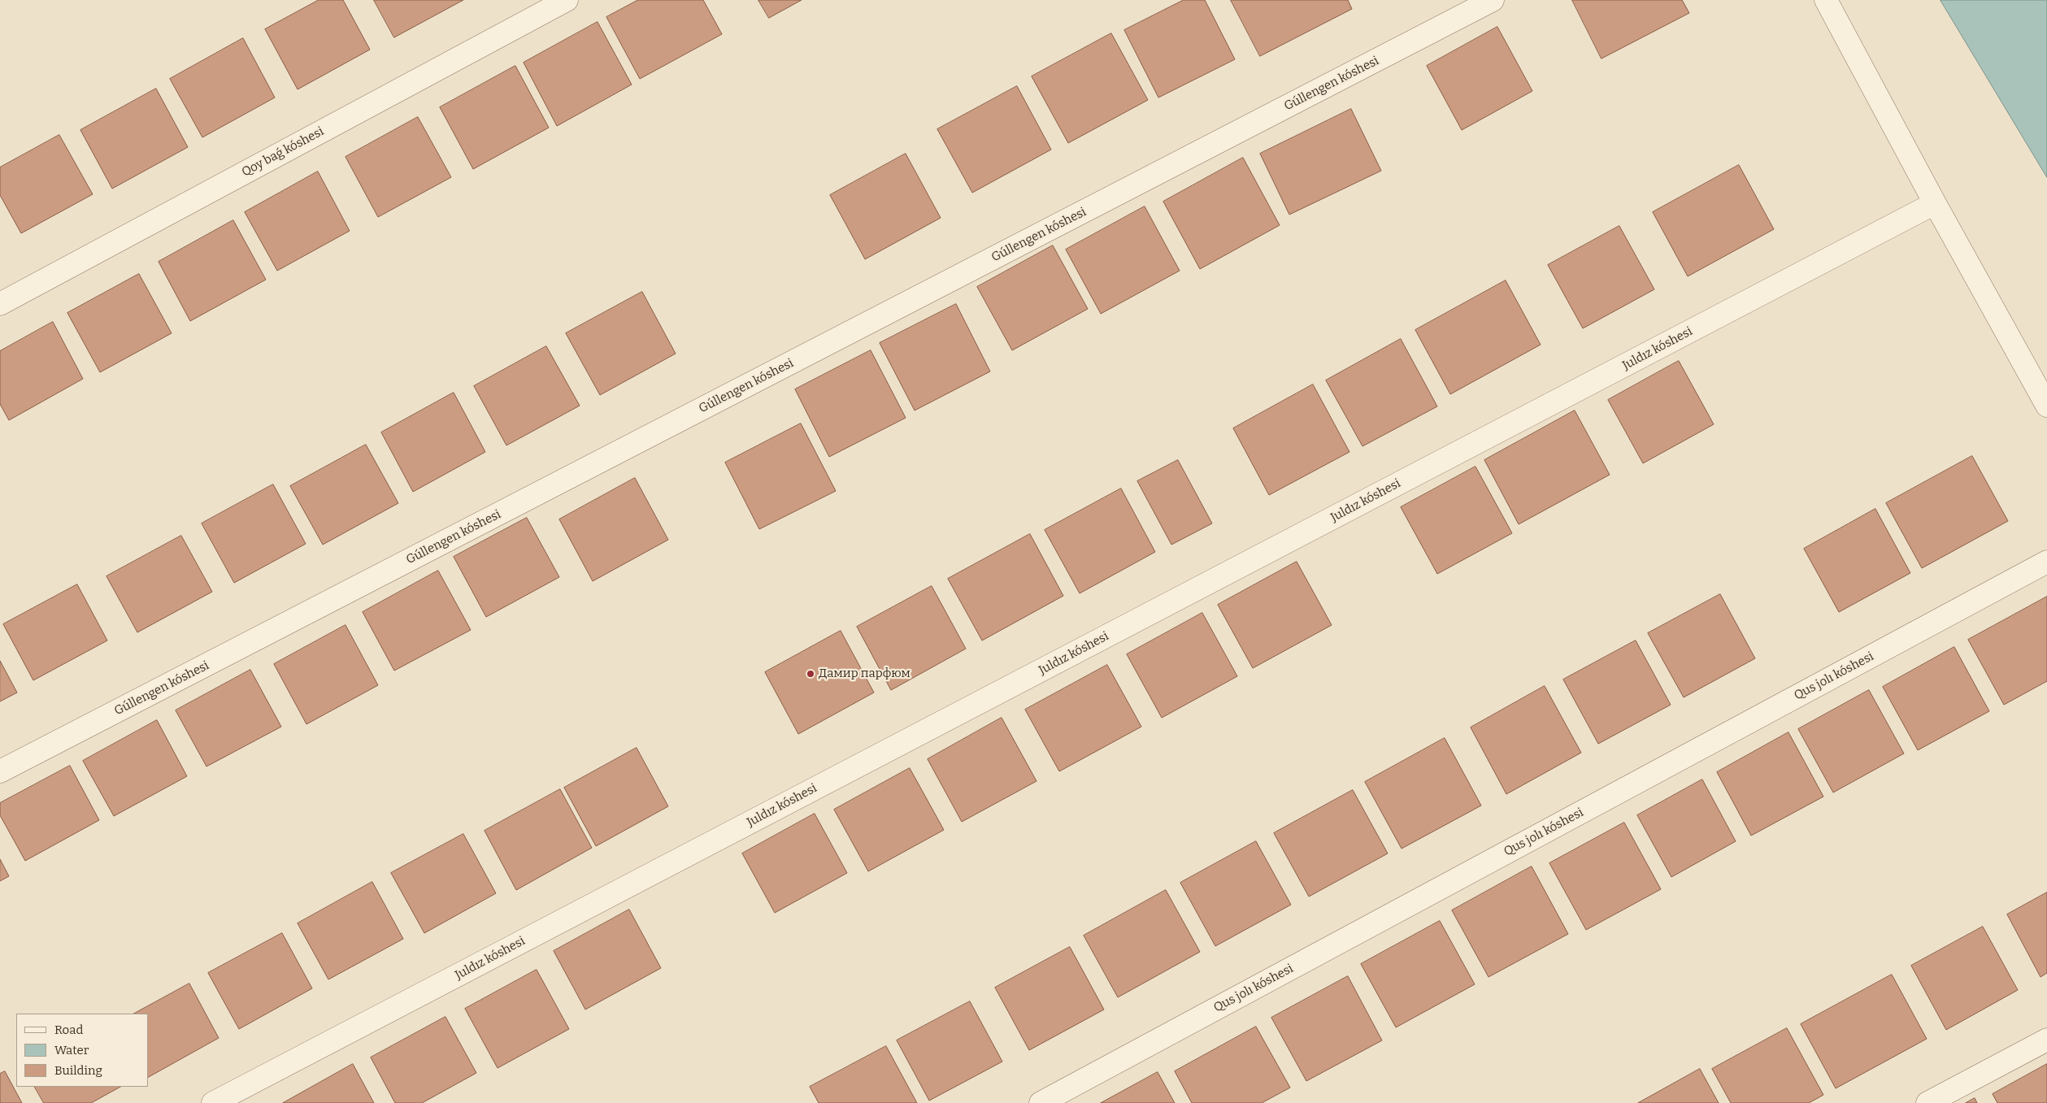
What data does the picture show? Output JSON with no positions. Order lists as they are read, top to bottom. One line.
{"streets":{"street":["Gúllengen kóshesi","Qoy baǵ kóshesi","Juldız kóshesi","Qus jolı kóshesi"]},"places":["Дамир парфюм"],"legend":["Road","Water","Building"]}
